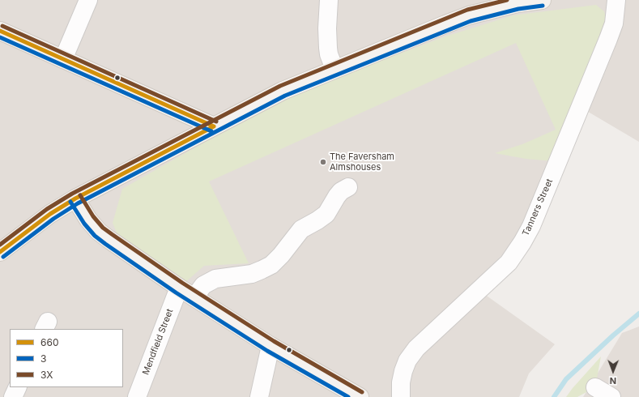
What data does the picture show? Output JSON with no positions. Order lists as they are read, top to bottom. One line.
{"streets":{"street":["Tanners Street","Mendfield Street"]},"places":["The Faversham Almshouses"],"lines":["transit line 3X","transit line 3","transit line 660"],"legend":["660","3","3X"],"north":"bottom"}
